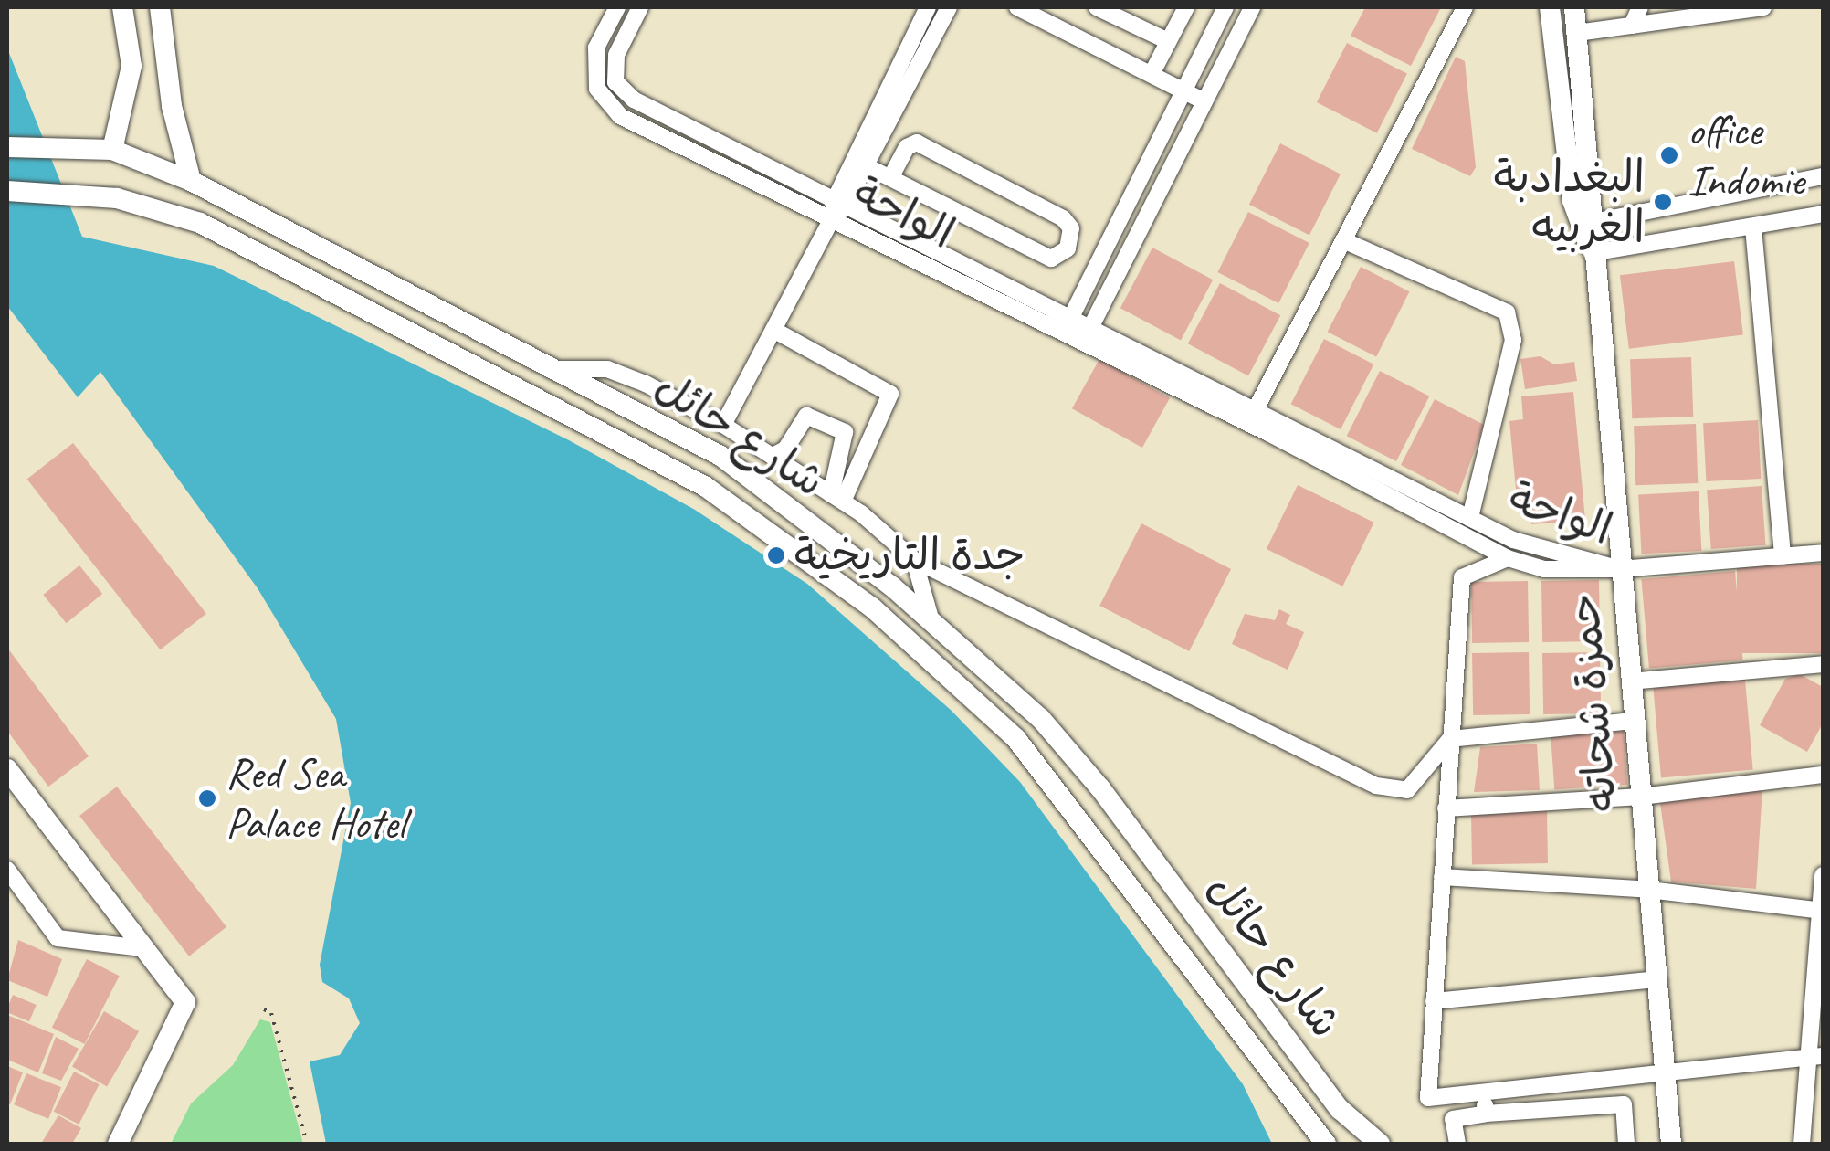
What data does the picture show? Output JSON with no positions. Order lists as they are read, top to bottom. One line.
{"streets":{"main road":["شارع حائل","حمزة شحاته"],"street":["الواحة"]},"crossings":[["الواحة","حمزة شحاته"]],"places":["office Indomie","البغدادبة الغربيه","جدة التاريخية","Red Sea Palace Hotel"]}
